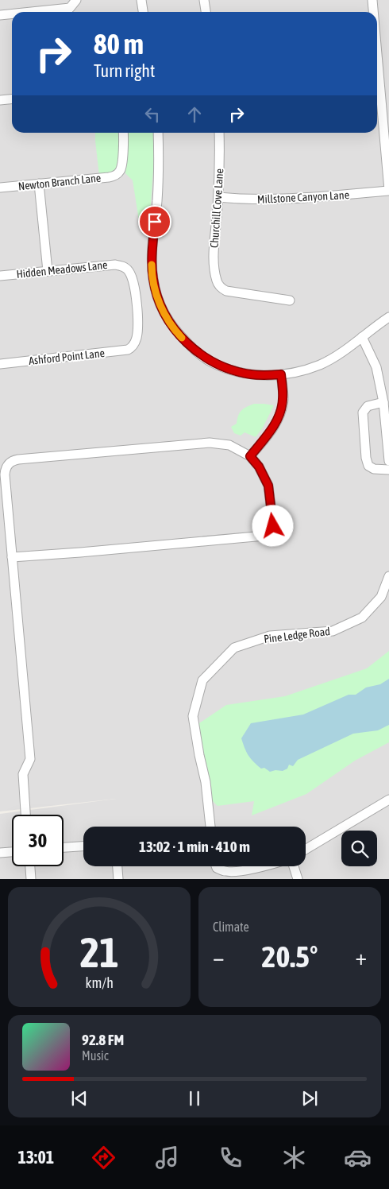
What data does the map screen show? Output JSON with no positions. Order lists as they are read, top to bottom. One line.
{"streets":{"street":["Newton Branch Lane","Millstone Canyon Lane","Churchill Cove Lane","Hidden Meadows Lane","Ashford Point Lane","Pine Ledge Road"]},"crossings":[["Millstone Canyon Lane","Churchill Cove Lane"],["Hidden Meadows Lane","Ashford Point Lane"]],"page":{"turn":["80 m","Turn right"],"limit":"30","trip":"13:02 · 1 min · 410 m","tile":"Climate","heat":["−","20.5°","+"],"song":["92.8 FM","Music"],"tabs":"13:01","gauge":["21","km/h"]}}
